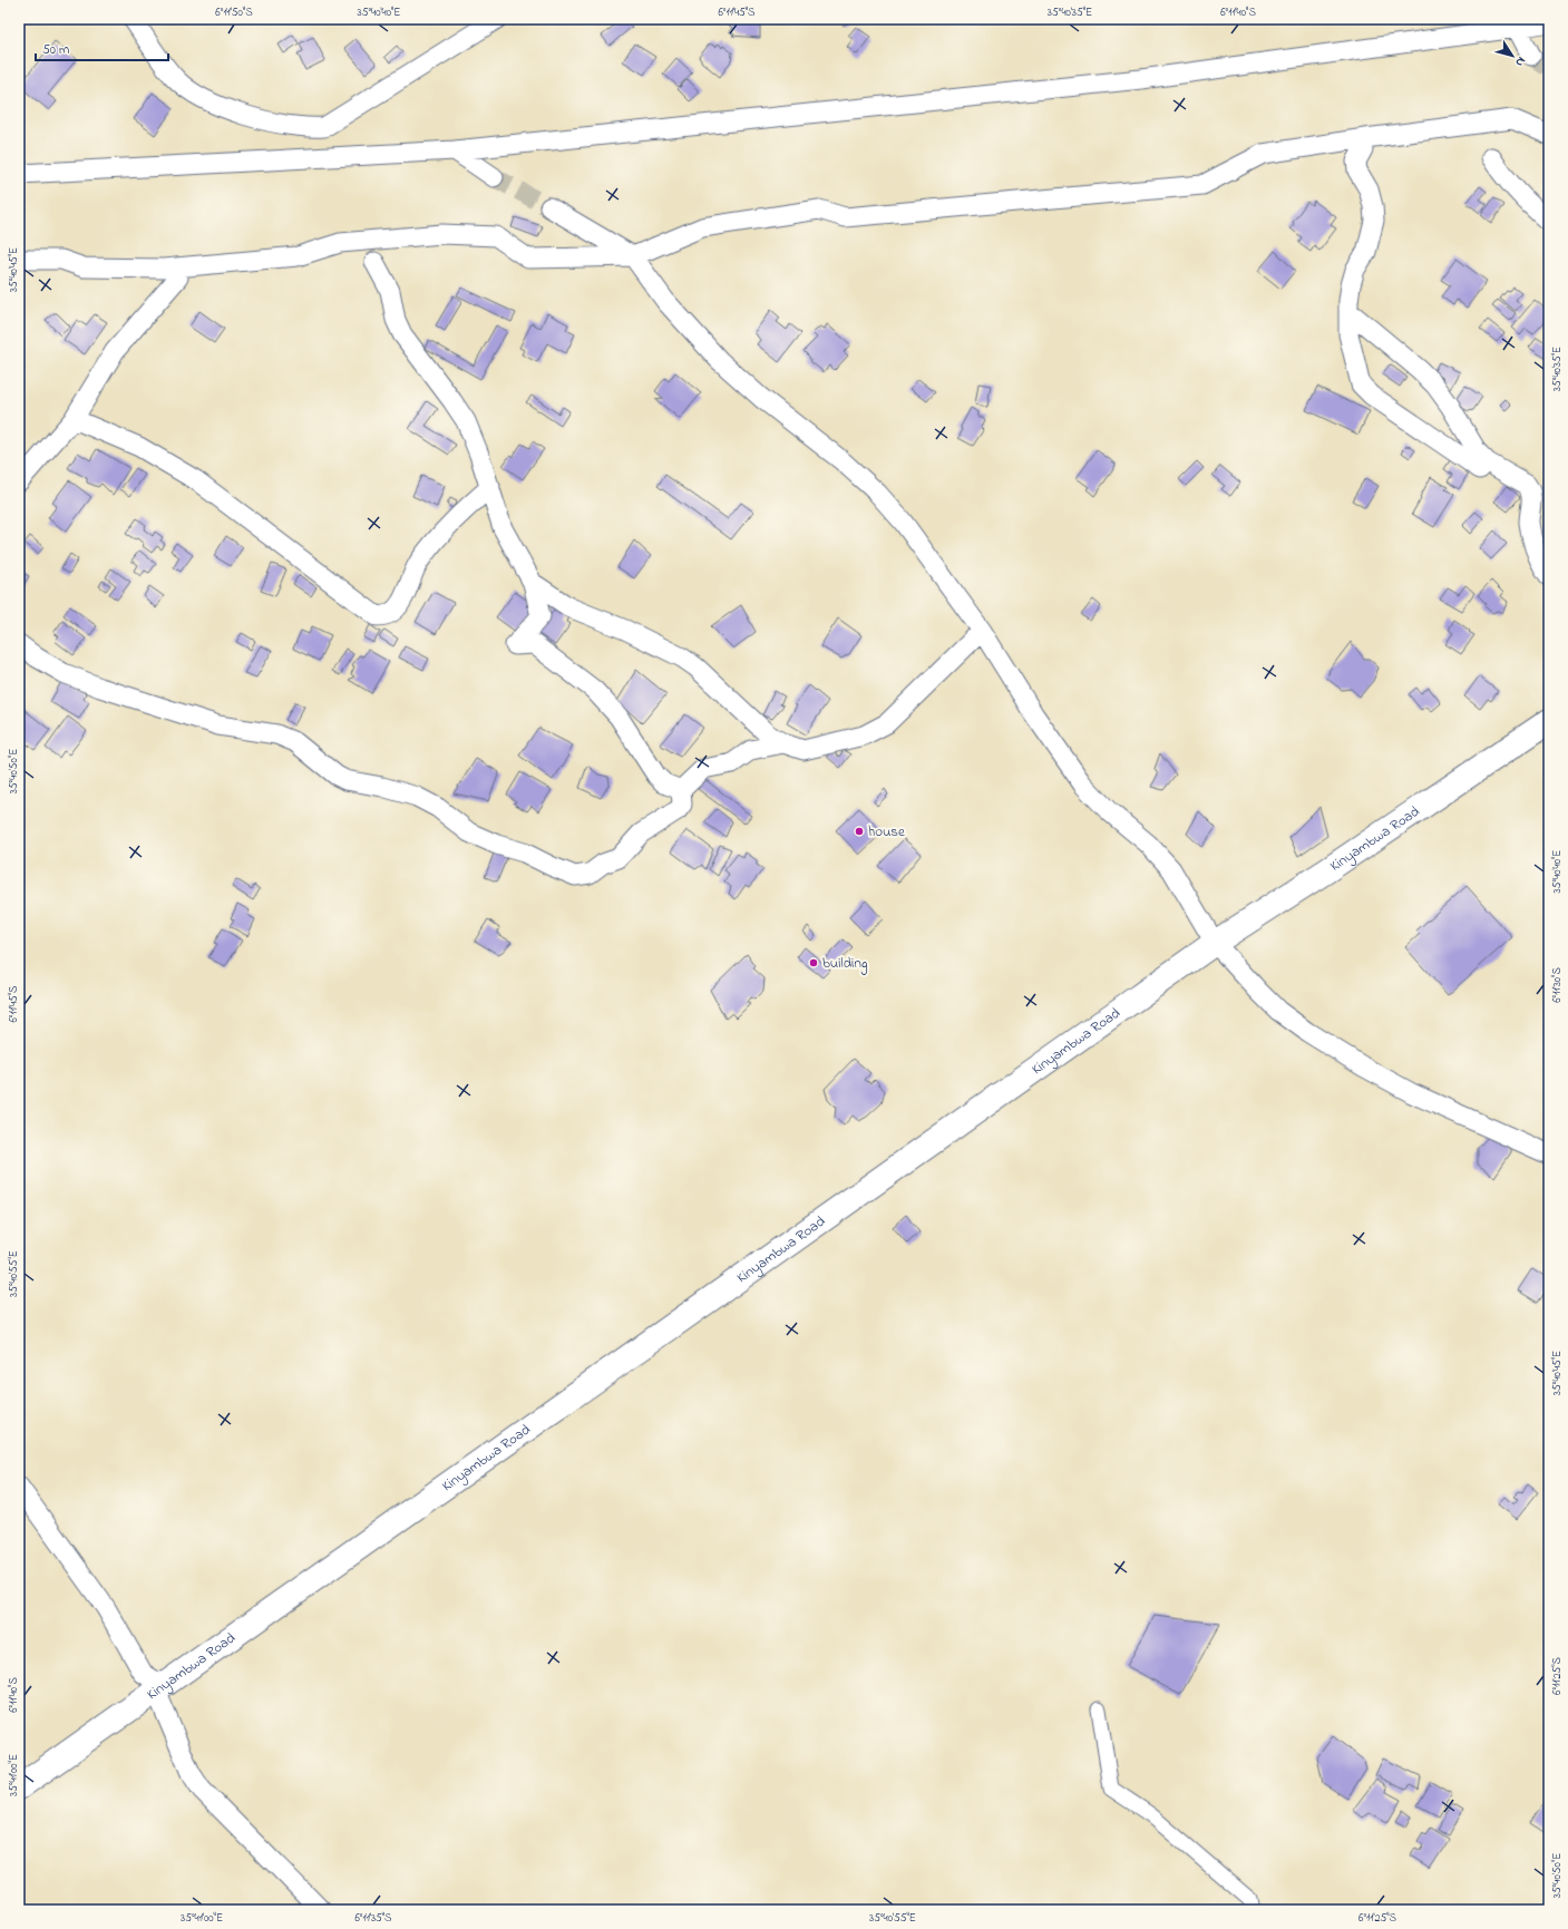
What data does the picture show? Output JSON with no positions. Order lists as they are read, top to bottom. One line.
{"streets":{"street":["Kinyambwa Road"]},"places":["house","building"],"scale_bar":"50 m","north":"bottom right","coordinates":["6°11'50\"S","35°40'40\"E","6°11'45\"S","35°40'35\"E","6°11'40\"S","35°40'45\"E","35°40'50\"E","6°11'30\"S","35°40'55\"E","6°11'25\"S","35°41'00\"E","6°11'35\"S"]}
